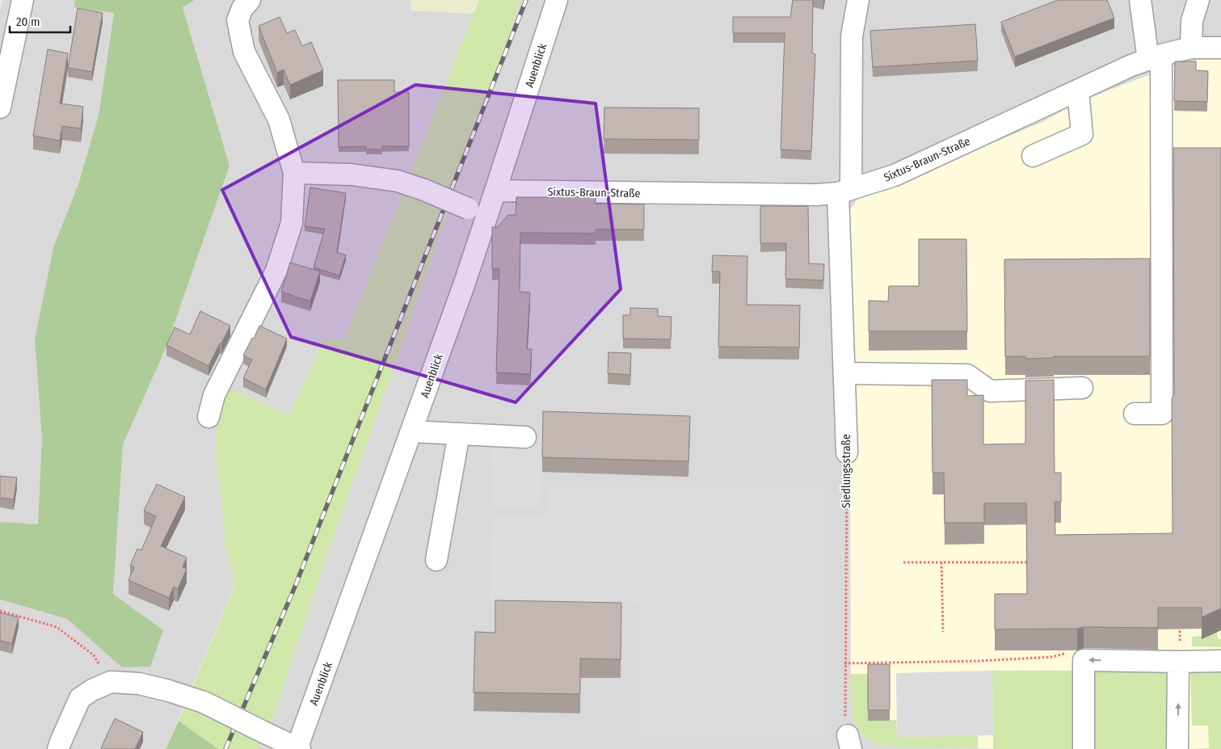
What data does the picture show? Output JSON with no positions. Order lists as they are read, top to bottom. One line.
{"streets":{"street":["Auenblick","Sixtus-Braun-Straße","Siedlungsstraße"]},"crossings":[["Auenblick","Sixtus-Braun-Straße"],["Sixtus-Braun-Straße","Siedlungsstraße"]],"scale_bar":"20 m"}
